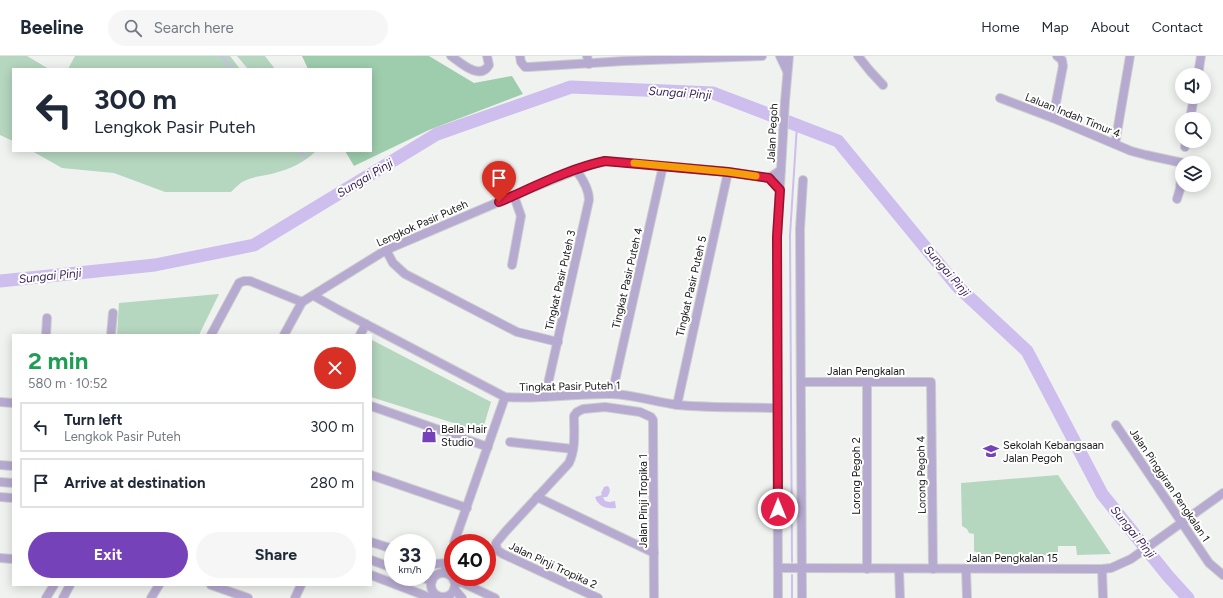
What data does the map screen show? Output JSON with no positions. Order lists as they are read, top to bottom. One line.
{"streets":{"street":["Laluan Indah Timur 4","Jalan Pegoh","Lengkok Pasir Puteh","Tingkat Pasir Puteh 4","Tingkat Pasir Puteh 3","Tingkat Pasir Puteh 5","Jalan Pengkalan","Tingkat Pasir Puteh 1","Lorong Pegoh 4","Lorong Pegoh 2","Jalan Pinggiran Pengkalan 1","Jalan Pinji Tropika 1","Jalan Pengkalan 15","Jalan Pinji Tropika 2"]},"crossings":[["Jalan Pegoh","Tingkat Pasir Puteh 1"],["Jalan Pegoh","Jalan Pengkalan 15"],["Lengkok Pasir Puteh","Tingkat Pasir Puteh 4"],["Lengkok Pasir Puteh","Tingkat Pasir Puteh 3"],["Lengkok Pasir Puteh","Tingkat Pasir Puteh 5"],["Lengkok Pasir Puteh","Tingkat Pasir Puteh 1"],["Tingkat Pasir Puteh 4","Tingkat Pasir Puteh 1"],["Tingkat Pasir Puteh 3","Tingkat Pasir Puteh 1"],["Tingkat Pasir Puteh 5","Tingkat Pasir Puteh 1"],["Jalan Pengkalan","Lorong Pegoh 4"],["Jalan Pengkalan","Lorong Pegoh 2"],["Lorong Pegoh 4","Jalan Pengkalan 15"],["Lorong Pegoh 2","Jalan Pengkalan 15"],["Jalan Pinggiran Pengkalan 1","Jalan Pengkalan 15"]],"water":["Sungai Pinji"],"places":{"shop":["Bella Hair Studio"],"school or university":["Sekolah Kebangsaan Jalan Pegoh"]},"page":{"header":"Beeline","search":"Search here","nav":["Home","Map","About","Contact"],"turn":["300 m","Lengkok Pasir Puteh"],"heading":["2 min","580 m · 10:52"],"list":[{"name":"Turn left","note":"Lengkok Pasir Puteh","value":"300 m"},{"name":"Arrive at destination","value":"280 m"}],"buttons":["Exit","Share"],"speed":"33 km/h","limit":"40"}}
